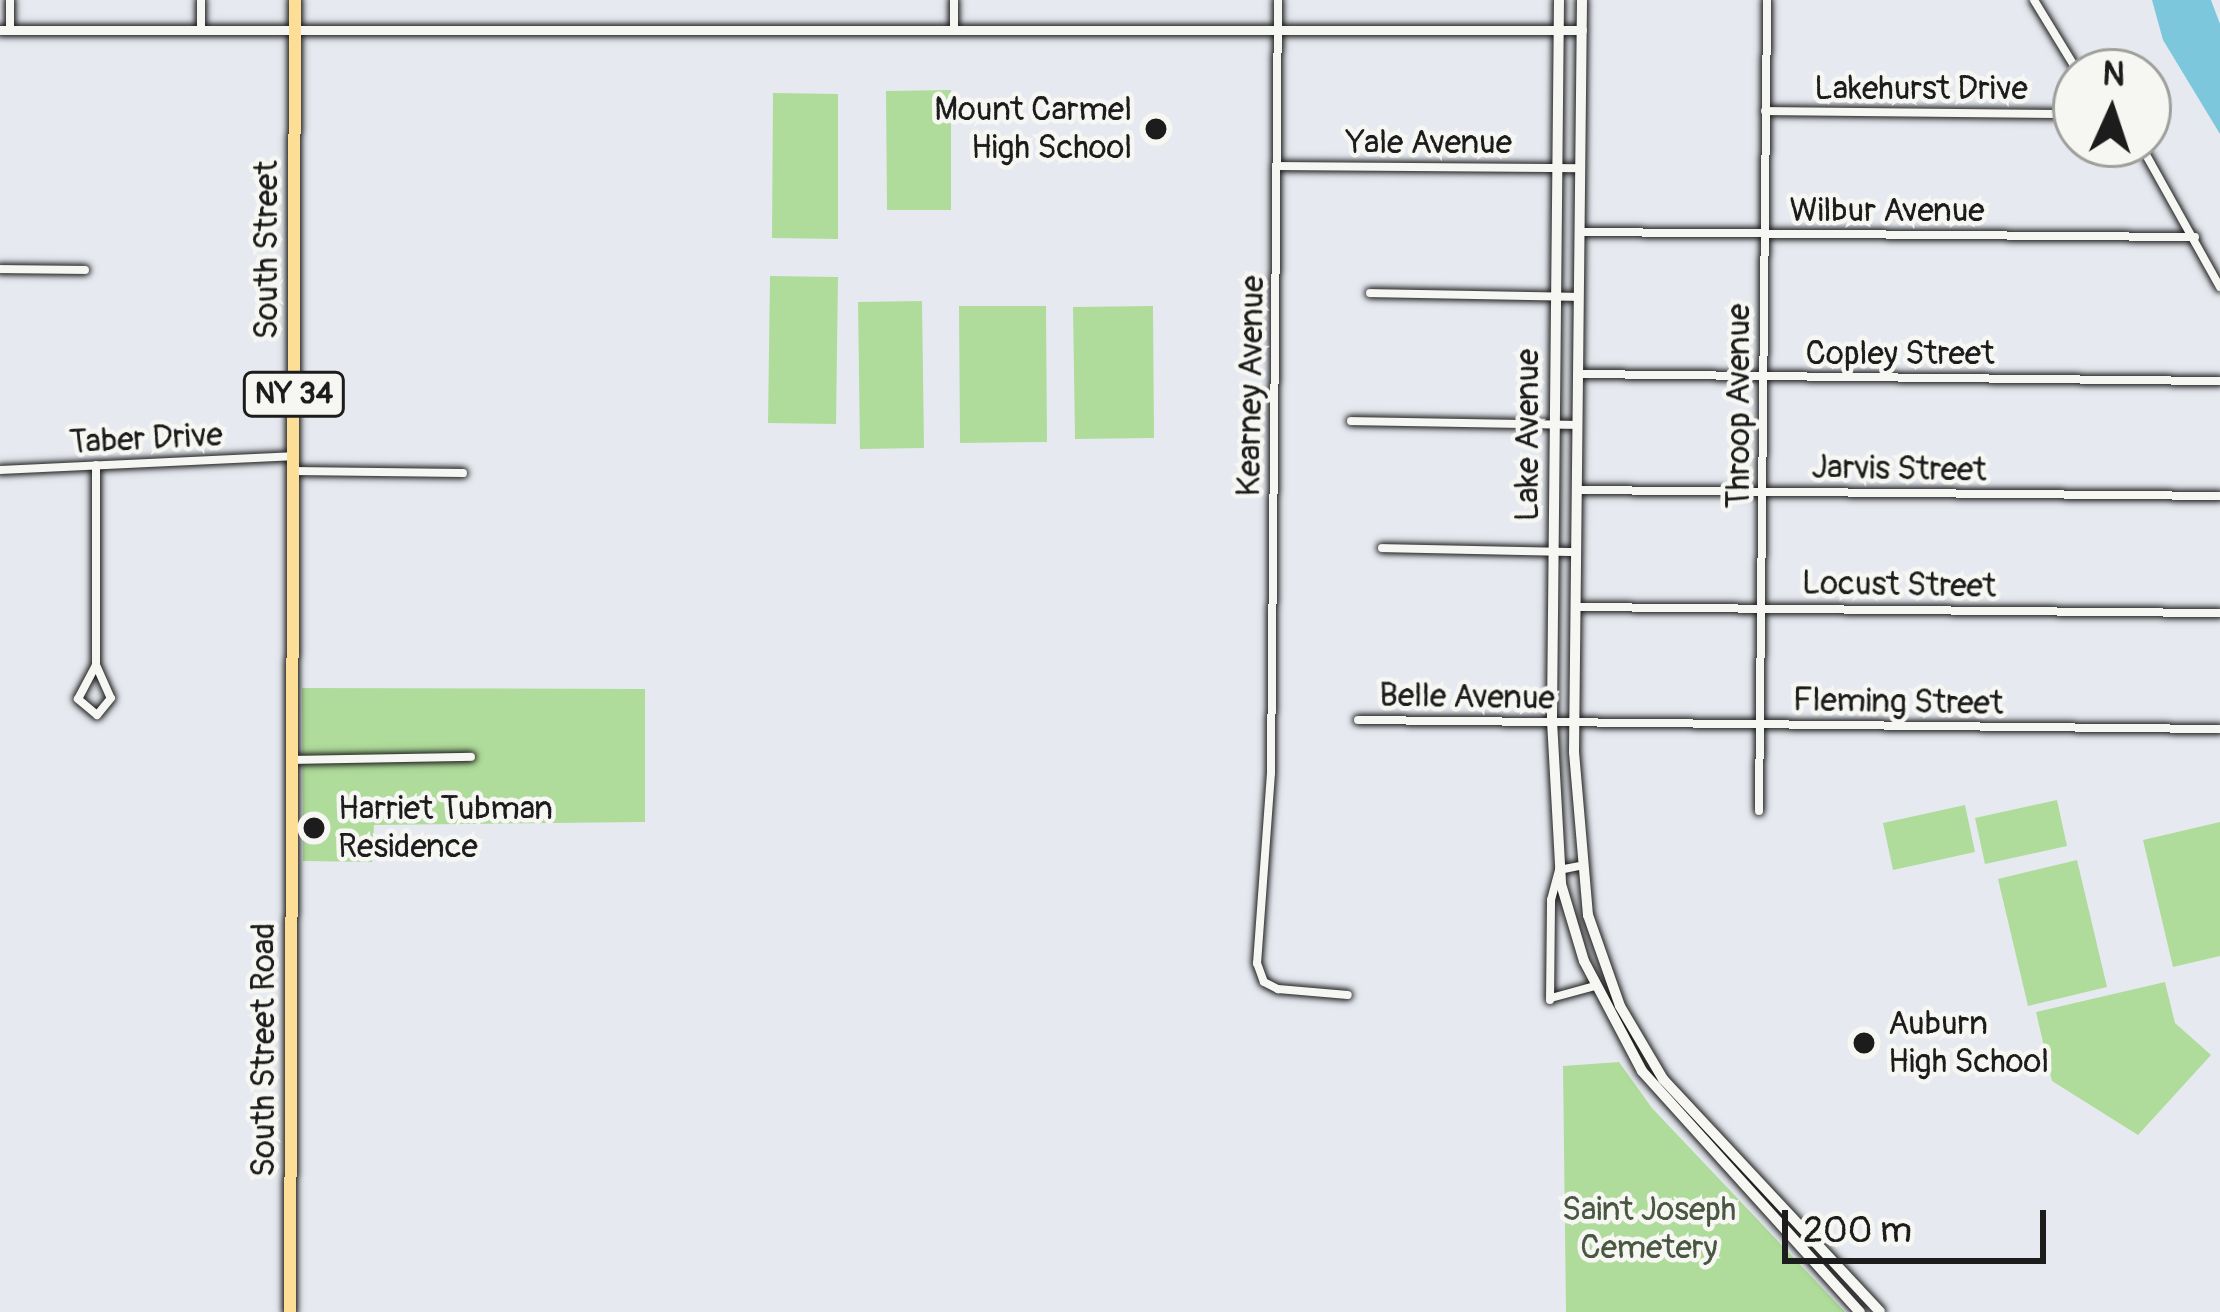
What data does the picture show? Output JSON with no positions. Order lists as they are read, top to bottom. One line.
{"streets":{"main road":["South Street","NY 34","Lake Avenue","South Street Road"],"street":["Lakehurst Drive","Yale Avenue","Wilbur Avenue","Copley Street","Kearney Avenue","Throop Avenue","Taber Drive","Jarvis Street","Locust Street","Belle Avenue","Fleming Street"]},"crossings":[["Lakehurst Drive","Throop Avenue"],["Yale Avenue","Kearney Avenue"],["Yale Avenue","Lake Avenue"],["Wilbur Avenue","Throop Avenue"],["Wilbur Avenue","Lake Avenue"],["South Street","Taber Drive"],["South Street","South Street Road"],["Copley Street","Throop Avenue"],["Copley Street","Lake Avenue"],["Throop Avenue","Jarvis Street"],["Throop Avenue","Locust Street"],["Throop Avenue","Fleming Street"],["Lake Avenue","Jarvis Street"],["Lake Avenue","Locust Street"],["Lake Avenue","Belle Avenue"],["Lake Avenue","Fleming Street"],["Belle Avenue","Fleming Street"]],"parks":["Saint Joseph Cemetery"],"places":["Mount Carmel High School","Harriet Tubman Residence","Auburn High School"],"scale_bar":"200 m","north":"top"}
